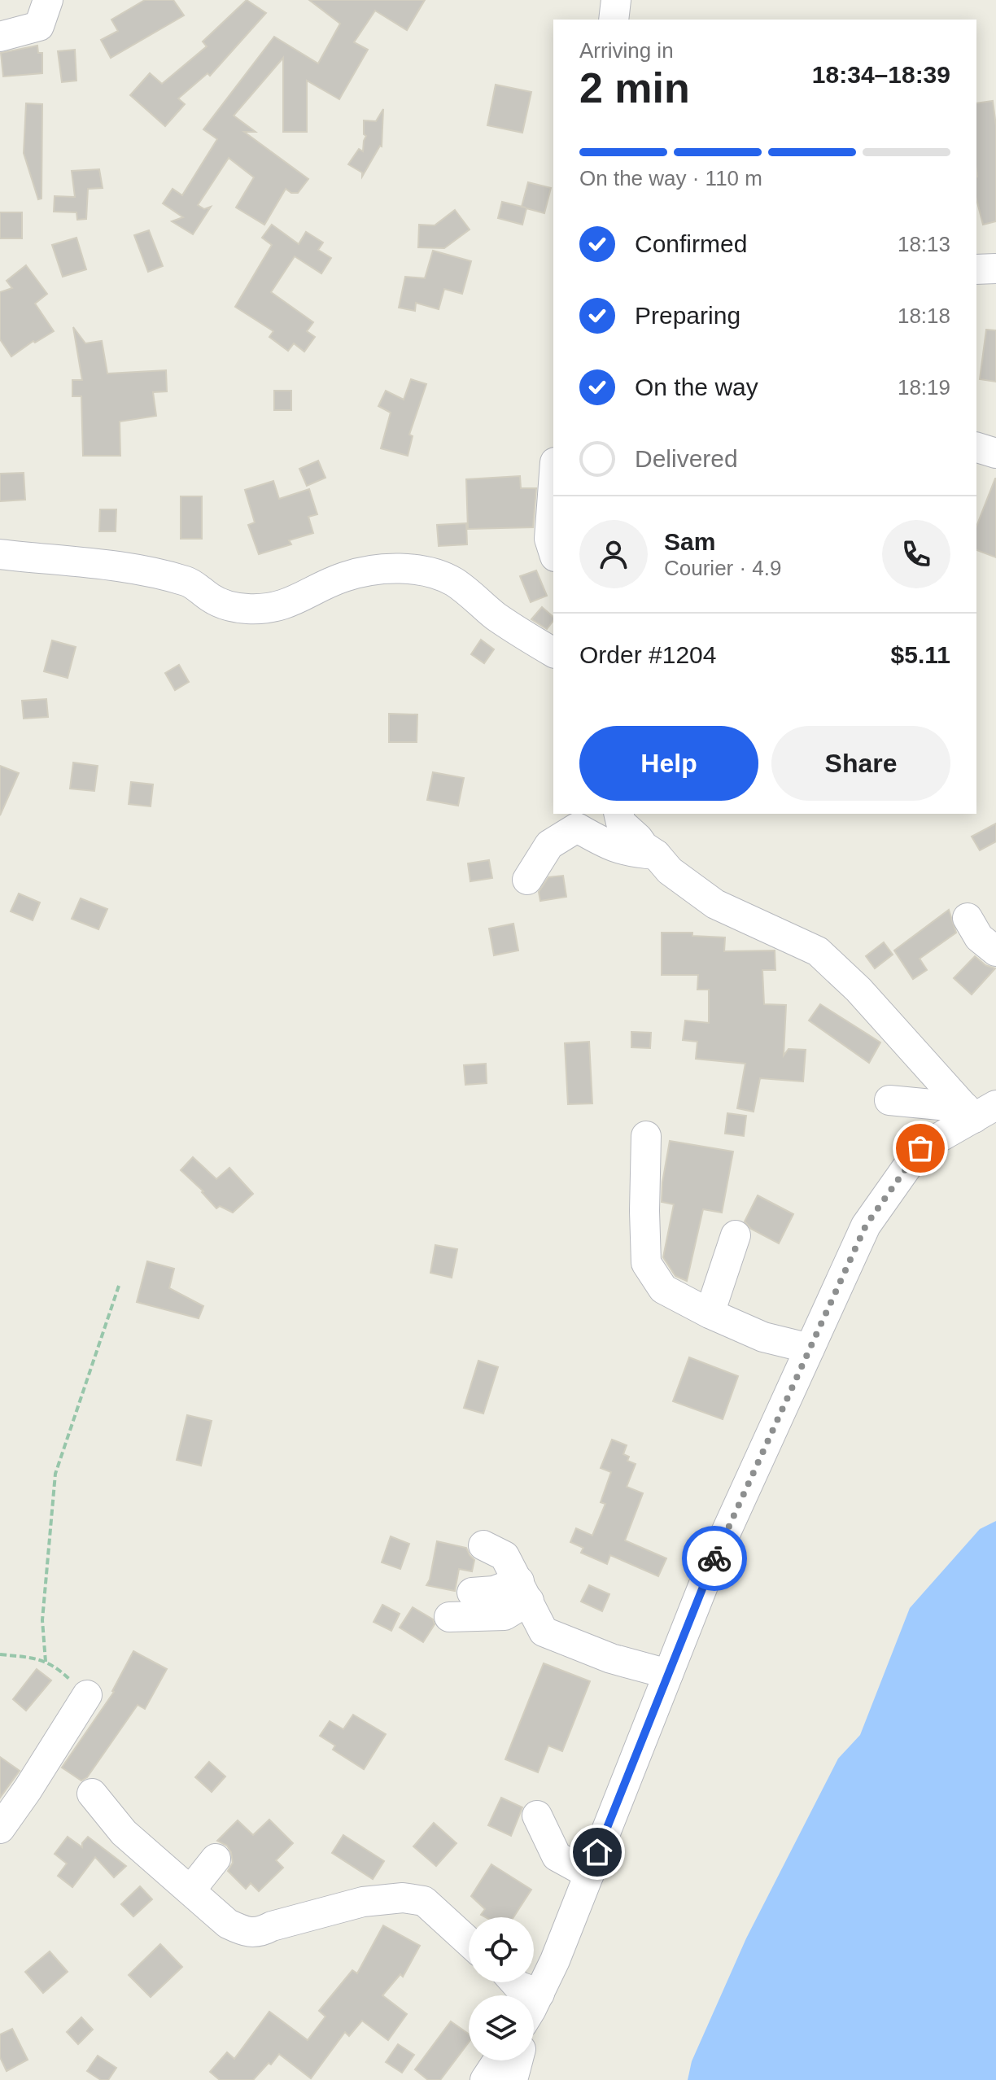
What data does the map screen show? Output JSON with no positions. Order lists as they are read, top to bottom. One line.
{"page":{"heading":["2 min","Arriving in","18:34–18:39"],"panel":["Sam","Courier · 4.9","Order #1204","$5.11"],"bar":"On the way · 110 m","list":[["Confirmed","18:13"],["Preparing","18:18"],["On the way","18:19"],"Delivered"],"buttons":["Help","Share"]}}
